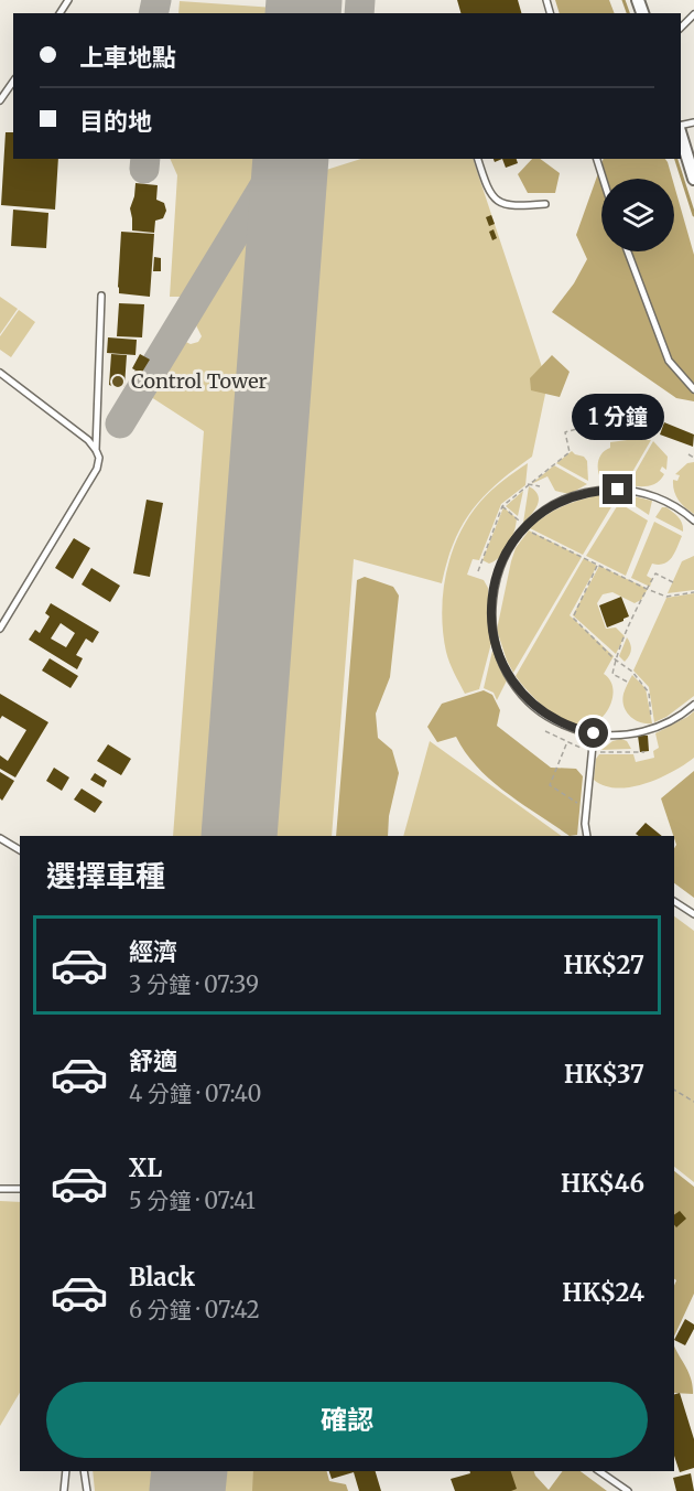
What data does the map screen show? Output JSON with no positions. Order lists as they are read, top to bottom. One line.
{"places":["Control Tower"],"page":{"banner":["上車地點","目的地"],"bubble":"1 分鐘","heading":"選擇車種","list":[{"name":"經濟","note":"3 分鐘 · 07:39","value":"HK$27"},{"name":"舒適","note":"4 分鐘 · 07:40","value":"HK$37"},{"name":"XL","note":"5 分鐘 · 07:41","value":"HK$46"},{"name":"Black","note":"6 分鐘 · 07:42","value":"HK$24"}],"buttons":"確認"}}
